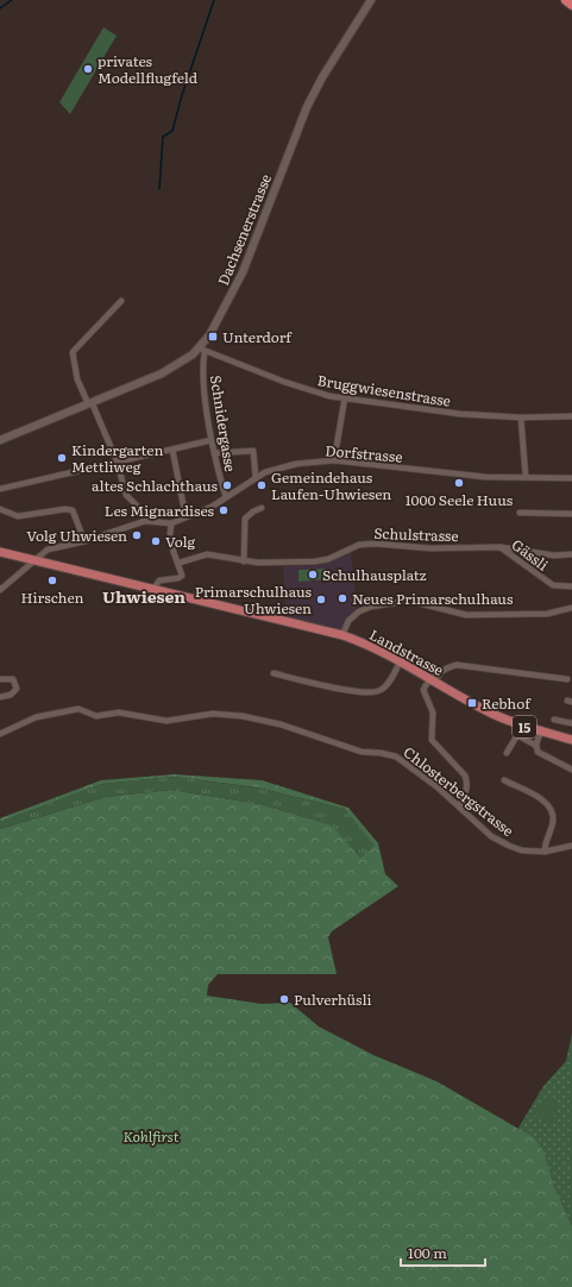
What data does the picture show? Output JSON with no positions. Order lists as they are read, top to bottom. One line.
{"streets":{"main road":["Landstrasse","15"],"street":["Dachsenerstrasse","Bruggwiesenstrasse","Schnidergasse","Dorfstrasse","Schulstrasse","Gässli","Chlosterbergstrasse"]},"crossings":[["Dachsenerstrasse","Bruggwiesenstrasse"],["Dachsenerstrasse","Schnidergasse"],["Bruggwiesenstrasse","Schnidergasse"],["Schnidergasse","Dorfstrasse"],["Schulstrasse","Gässli"]],"districts":["Uhwiesen"],"parks":["Kohlfirst"],"places":{"other":["privates Modellflugfeld","Kindergarten Mettliweg","1000 Seele Huus","altes Schlachthaus","Gemeindehaus Laufen-Uhwiesen","Les Mignardises","Volg Uhwiesen","Volg","Schulhausplatz","Hirschen","Neues Primarschulhaus","Primarschulhaus Uhwiesen","Pulverhüsli"],"transit":["Unterdorf","Rebhof"]},"scale_bar":"100 m"}
